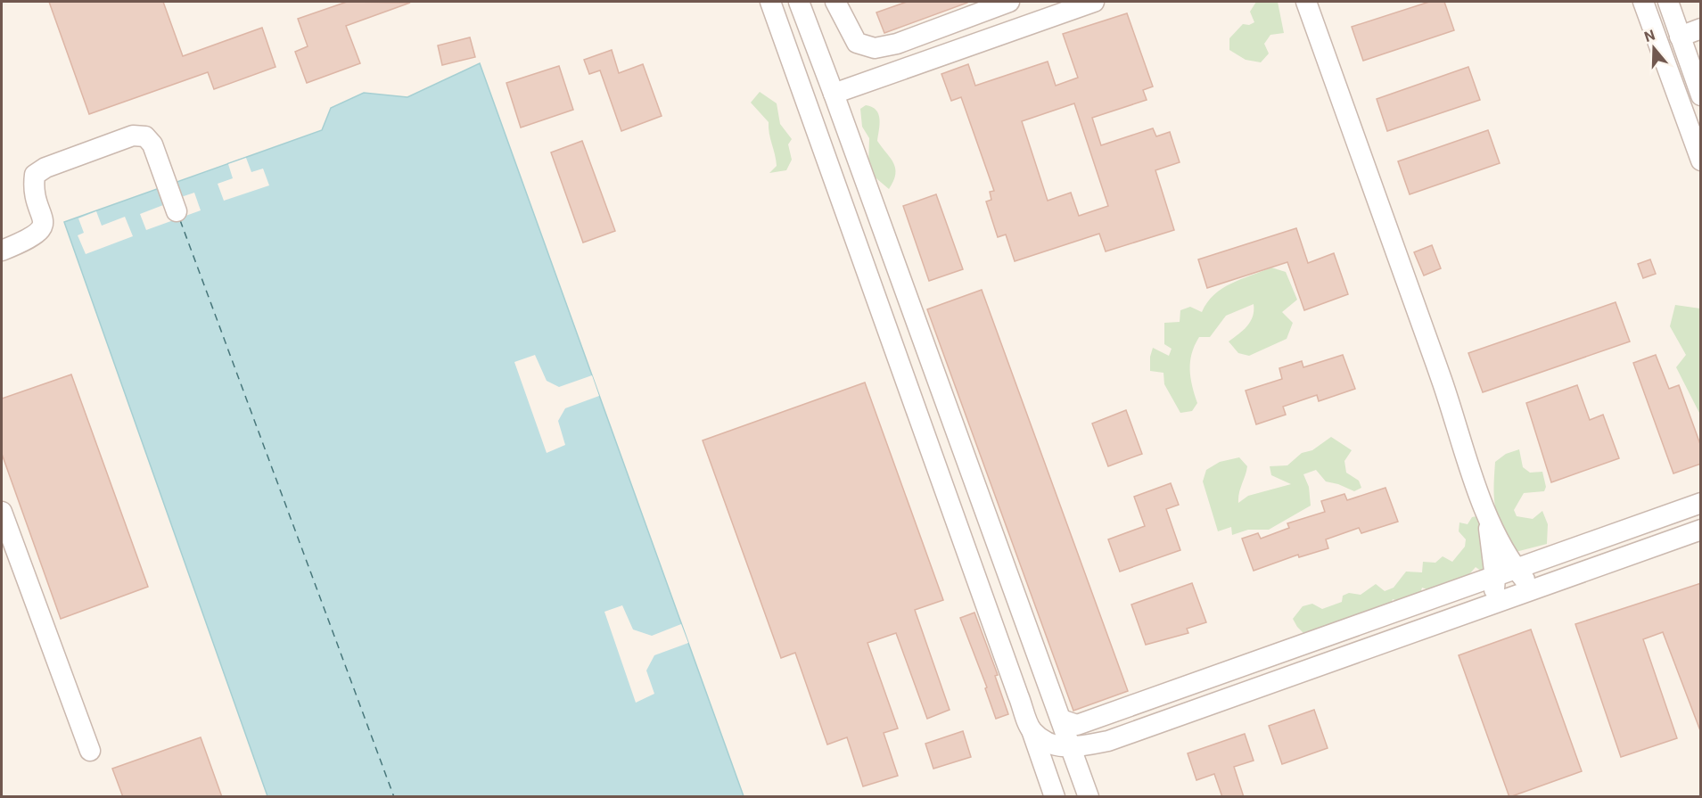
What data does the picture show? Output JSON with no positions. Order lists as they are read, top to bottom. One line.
{"north":"top"}
